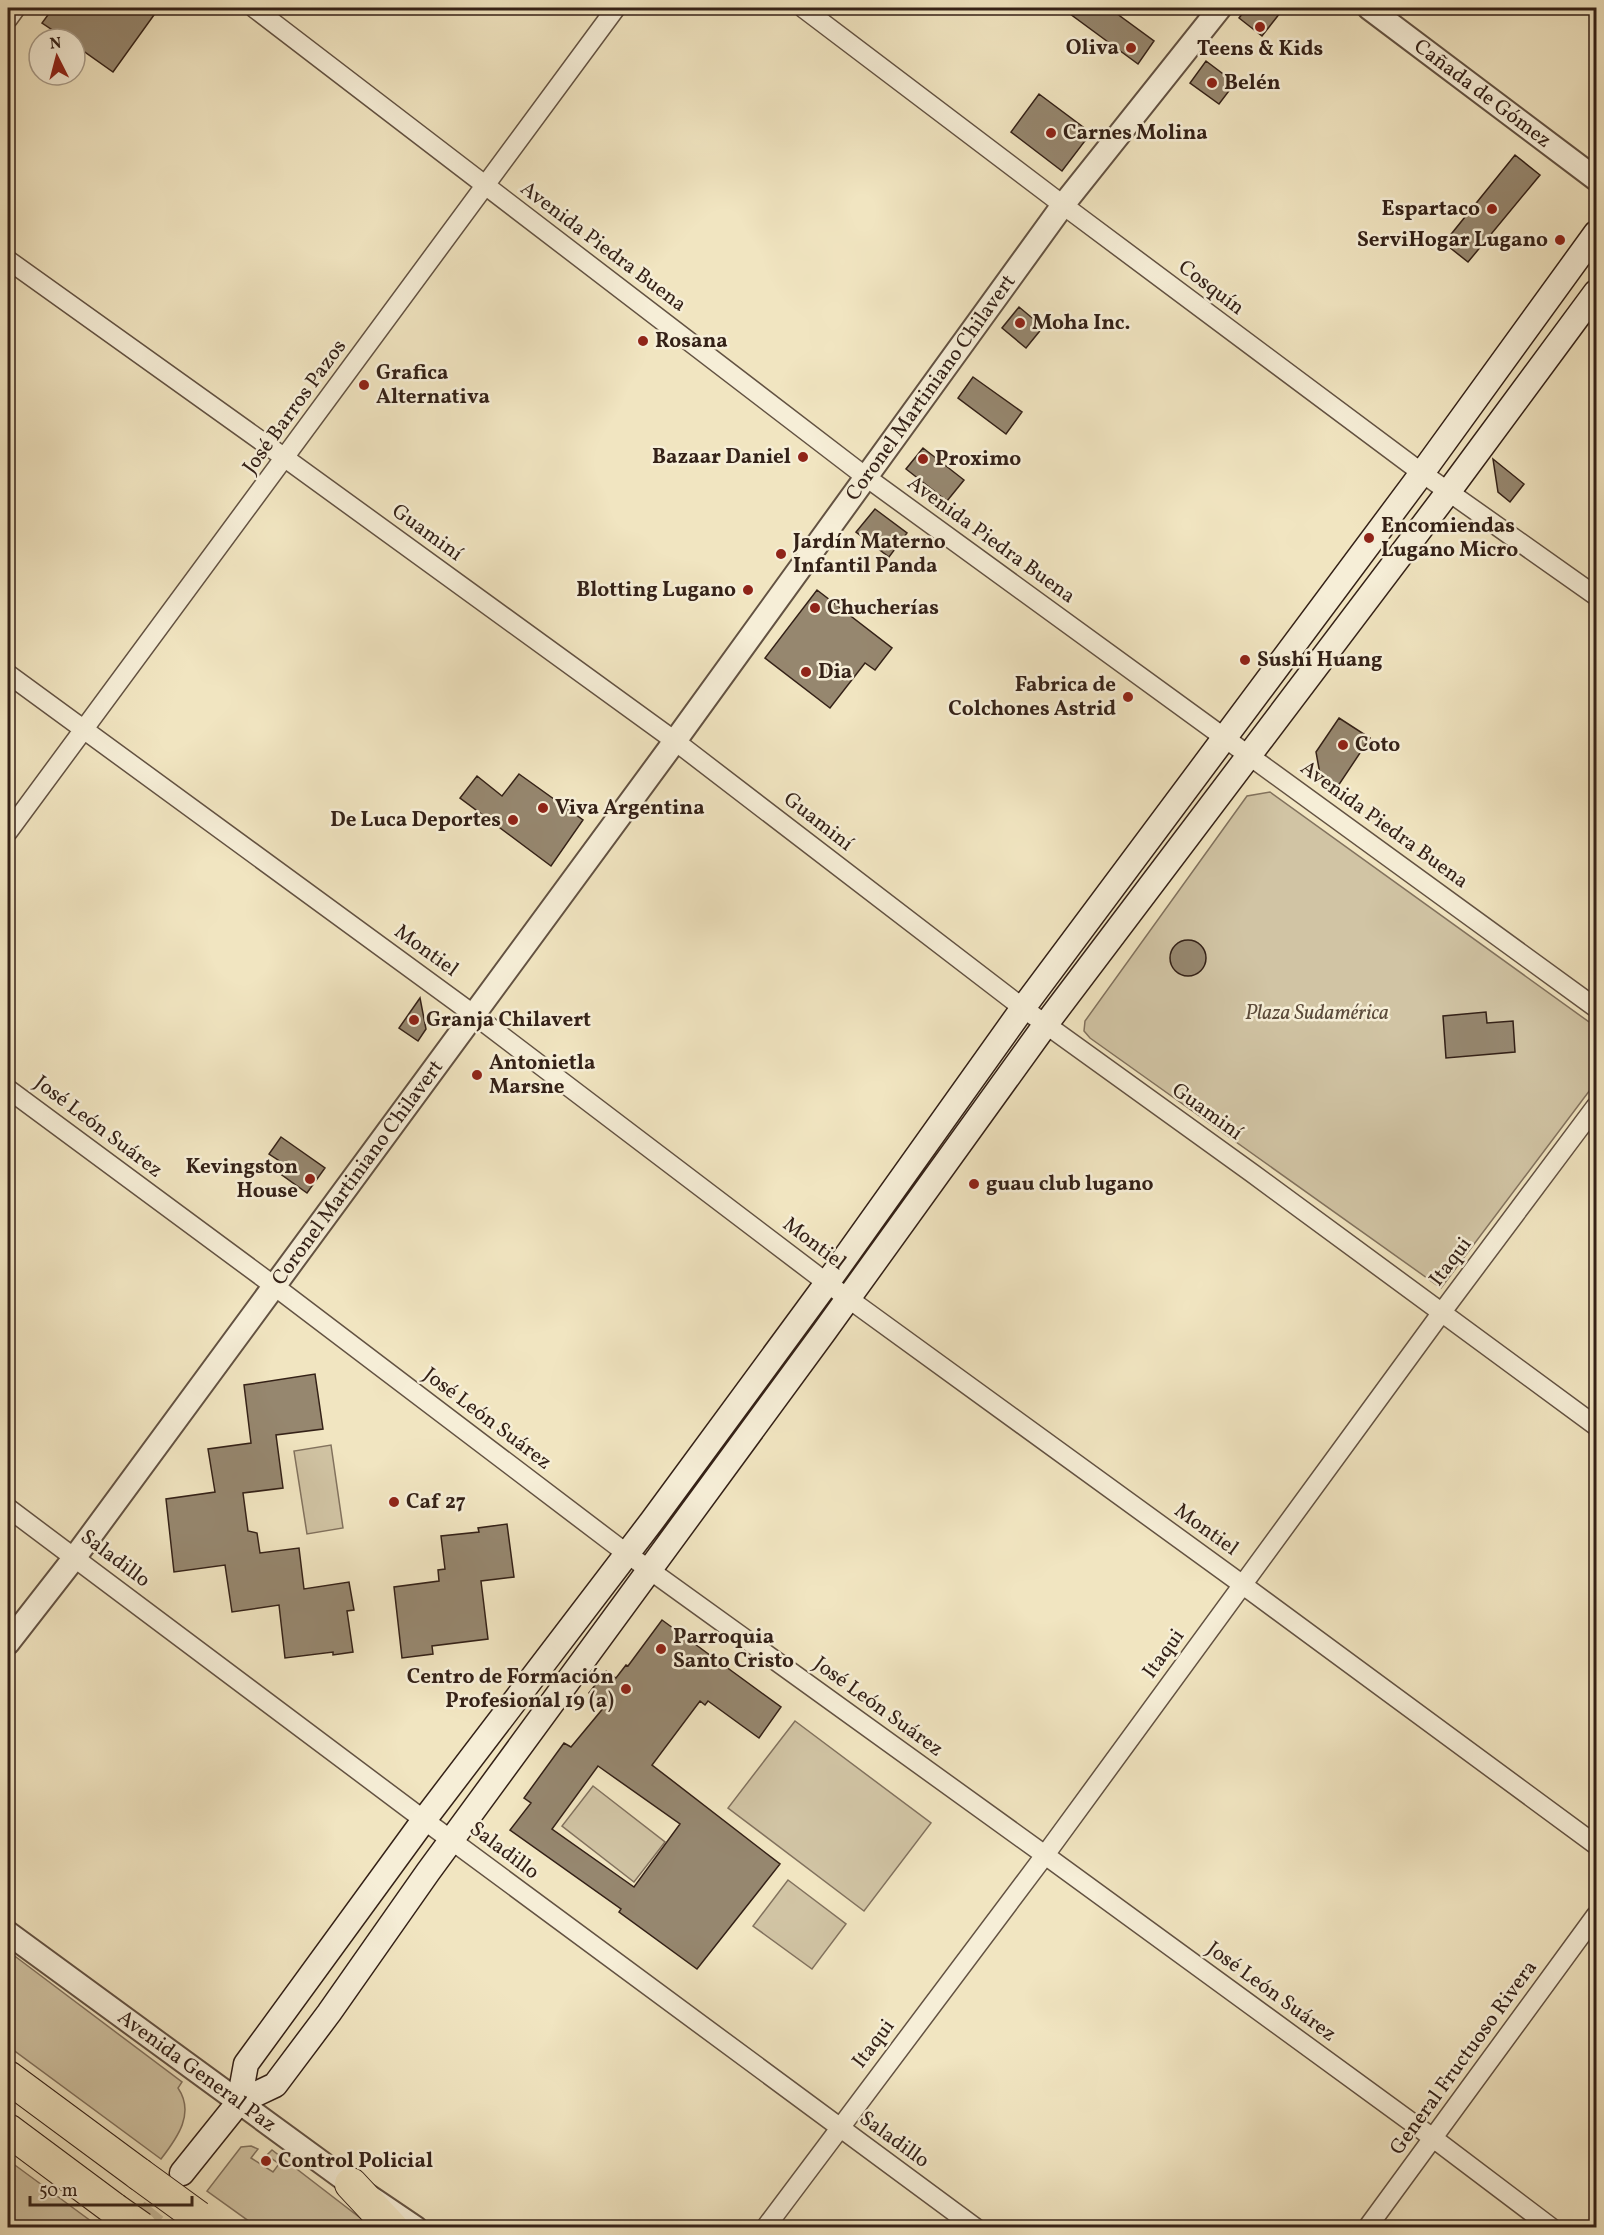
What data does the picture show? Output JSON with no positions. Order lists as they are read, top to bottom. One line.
{"streets":{"street":["Cañada de Gómez","Avenida Piedra Buena","Cosquín","Coronel Martiniano Chilavert","José Barros Pazos","Guaminí","Montiel","José León Suárez","Itaqui","Saladillo","General Fructuoso Rivera","Avenida General Paz"]},"crossings":[["Avenida Piedra Buena","Coronel Martiniano Chilavert"],["Avenida Piedra Buena","José Barros Pazos"],["Cosquín","Coronel Martiniano Chilavert"],["Coronel Martiniano Chilavert","Guaminí"],["Coronel Martiniano Chilavert","Montiel"],["Coronel Martiniano Chilavert","José León Suárez"],["Coronel Martiniano Chilavert","Saladillo"],["José Barros Pazos","Guaminí"],["José Barros Pazos","Montiel"],["Guaminí","Itaqui"],["Montiel","Itaqui"],["José León Suárez","Itaqui"],["José León Suárez","General Fructuoso Rivera"],["Itaqui","Saladillo"]],"parks":["Plaza Sudamérica"],"places":["Teens & Kids","Oliva","Belén","Carnes Molina","Espartaco","ServiHogar Lugano","Moha Inc.","Rosana","Grafica Alternativa","Bazaar Daniel","Proximo","Encomiendas Lugano Micro","Jardín Materno Infantil Panda","Blotting Lugano","Chucherías","Sushi Huang","Dia","Fabrica de Colchones Astrid","Coto","Viva Argentina","De Luca Deportes","Granja Chilavert","Antonietla Marsne","Kevingston House","guau club lugano","Caf 27","Parroquia Santo Cristo","Centro de Formación Profesional 19 (a)","Control Policial"],"scale_bar":"50 m","north":"top"}
